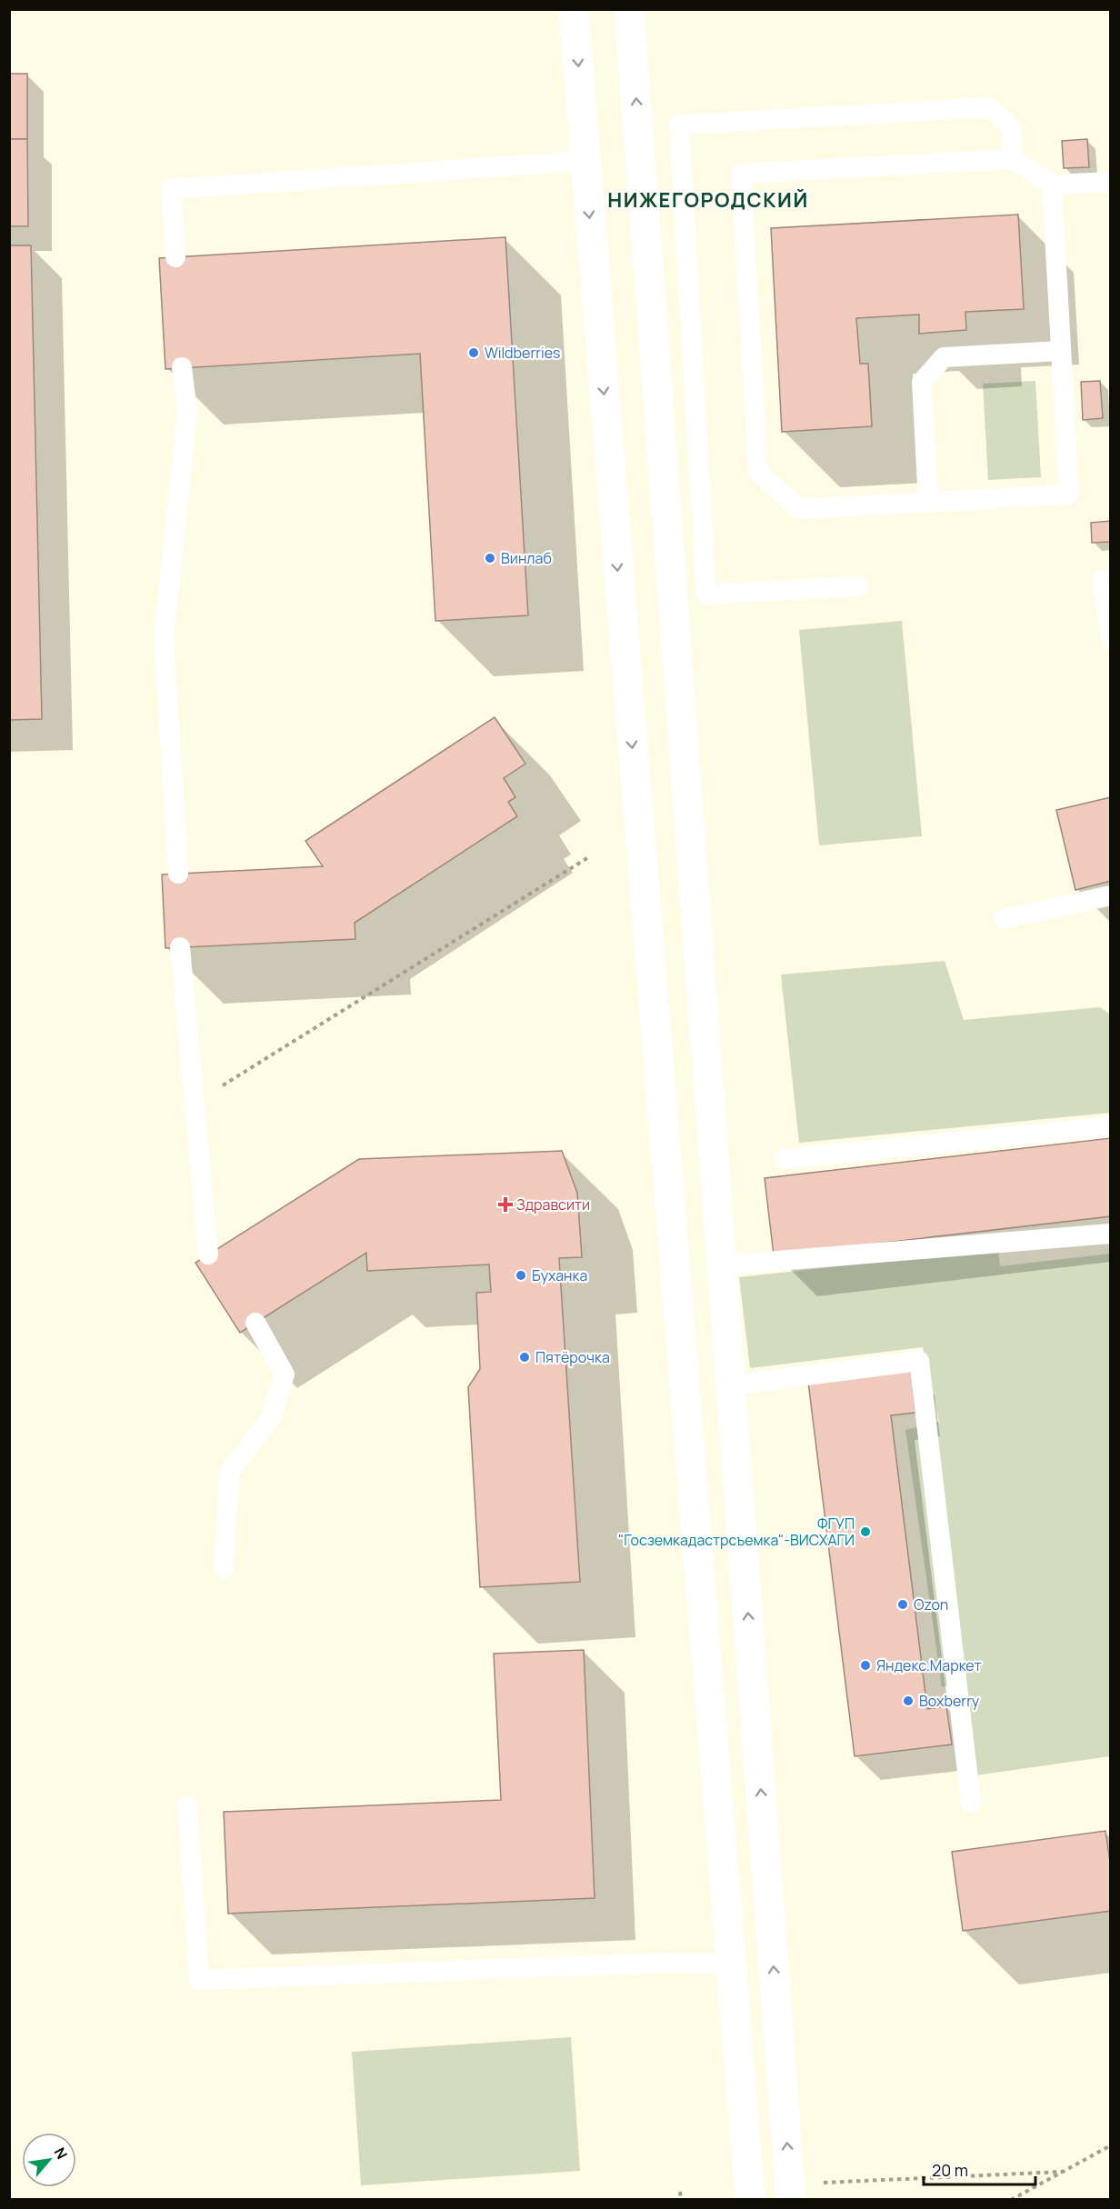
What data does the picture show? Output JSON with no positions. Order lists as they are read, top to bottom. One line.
{"districts":["НИЖЕГОРОДСКИЙ"],"places":{"other":["Wildberries","Винлаб","Буханка","Пятёрочка","ФГУП \"Госземкадастрсъемка\"-ВИСХАГИ","Ozon","Яндекс.Маркет","Boxberry"],"health":["Здравсити"]},"scale_bar":"20 m","north":"top right"}
